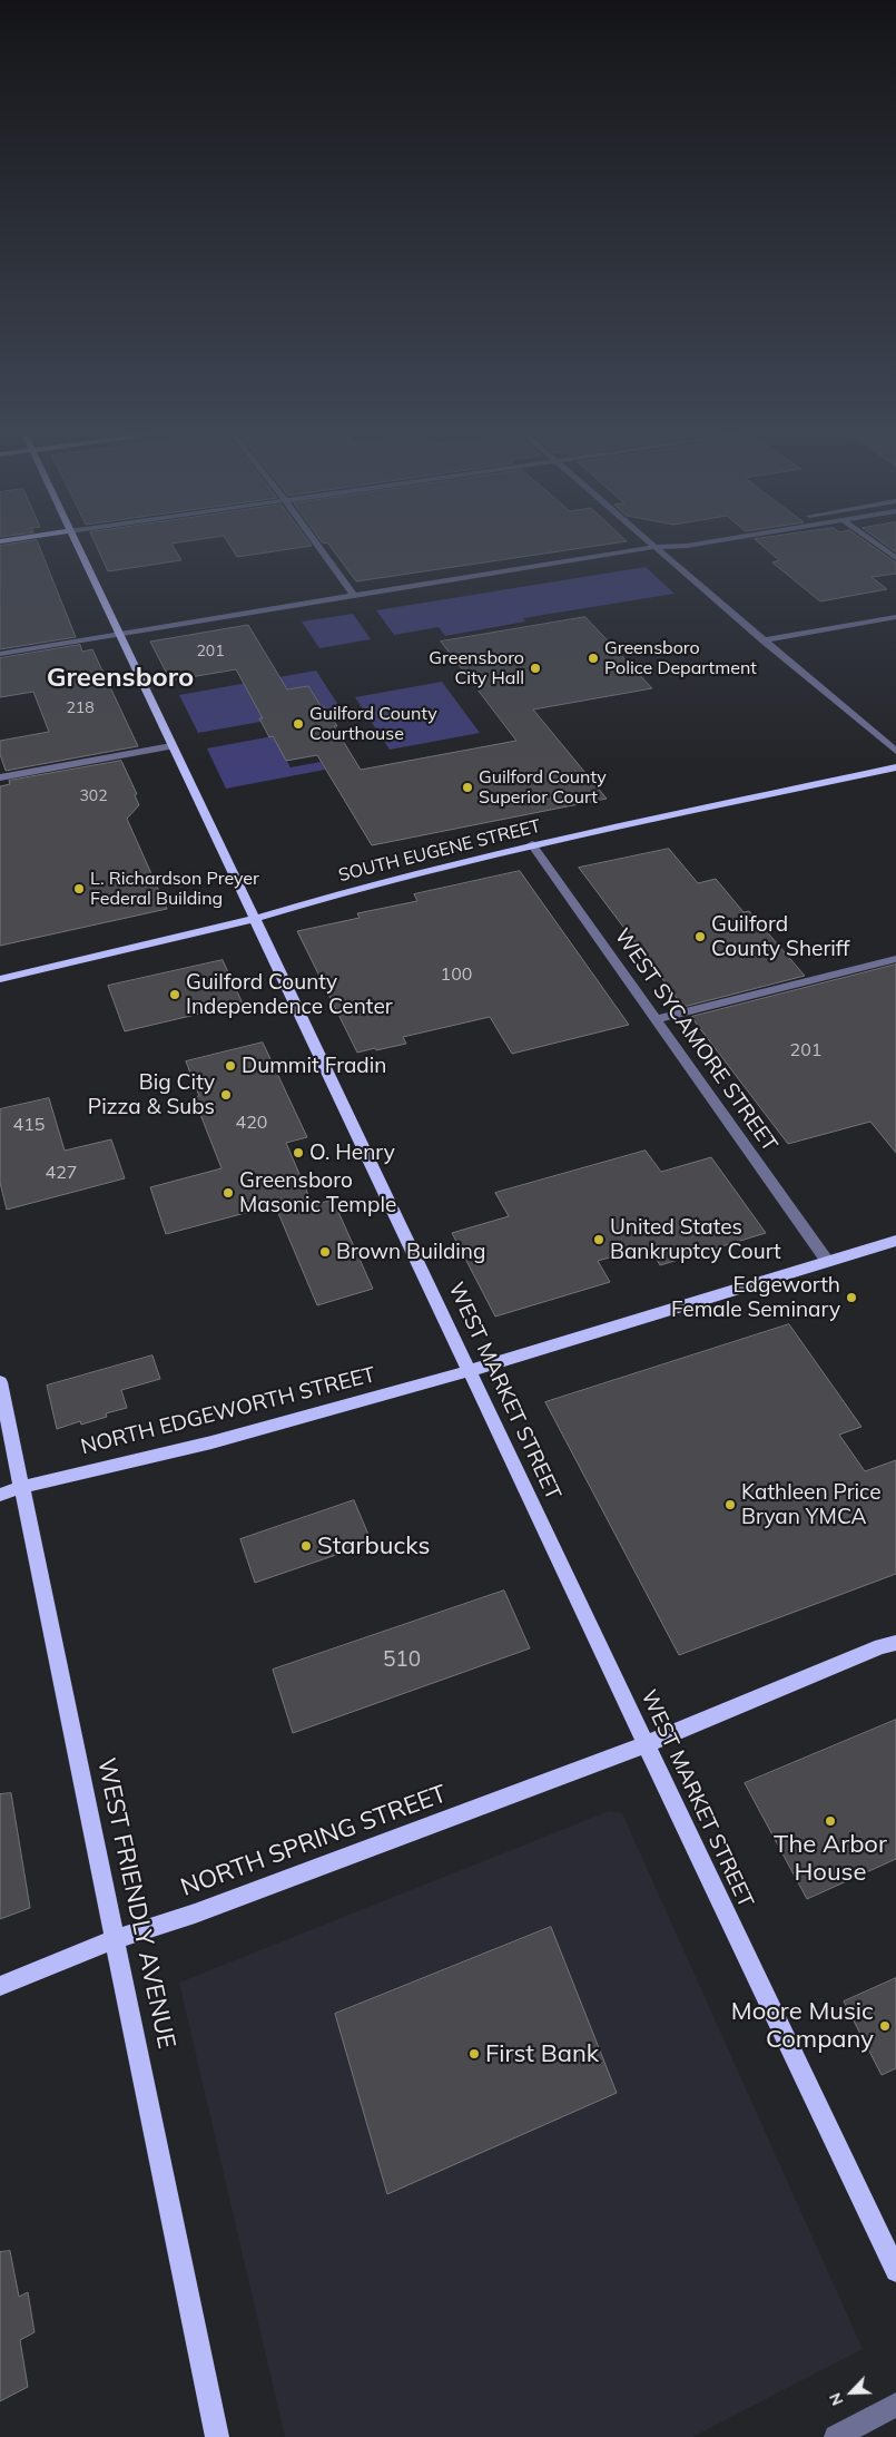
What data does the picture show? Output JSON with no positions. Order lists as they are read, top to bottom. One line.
{"streets":{"main road":["SOUTH EUGENE STREET","WEST MARKET STREET","NORTH EDGEWORTH STREET","NORTH SPRING STREET","WEST FRIENDLY AVENUE"],"street":["WEST SYCAMORE STREET"]},"crossings":[["SOUTH EUGENE STREET","WEST SYCAMORE STREET"],["SOUTH EUGENE STREET","WEST MARKET STREET"],["WEST SYCAMORE STREET","NORTH EDGEWORTH STREET"],["WEST MARKET STREET","NORTH EDGEWORTH STREET"],["WEST MARKET STREET","NORTH SPRING STREET"],["NORTH EDGEWORTH STREET","WEST FRIENDLY AVENUE"],["NORTH SPRING STREET","WEST FRIENDLY AVENUE"]],"districts":["Greensboro"],"places":["Greensboro Police Department","Greensboro City Hall","Guilford County Courthouse","Guilford County Superior Court","L. Richardson Preyer Federal Building","Guilford County Sheriff","Guilford County Independence Center","Dummit Fradin","Big City Pizza & Subs","O. Henry","Greensboro Masonic Temple","United States Bankruptcy Court","Brown Building","Edgeworth Female Seminary","Kathleen Price Bryan YMCA","Starbucks","The Arbor House","Moore Music Company","First Bank"],"house_numbers":["201","218","302","100","201","420","415","427","510"],"north":"bottom left"}
